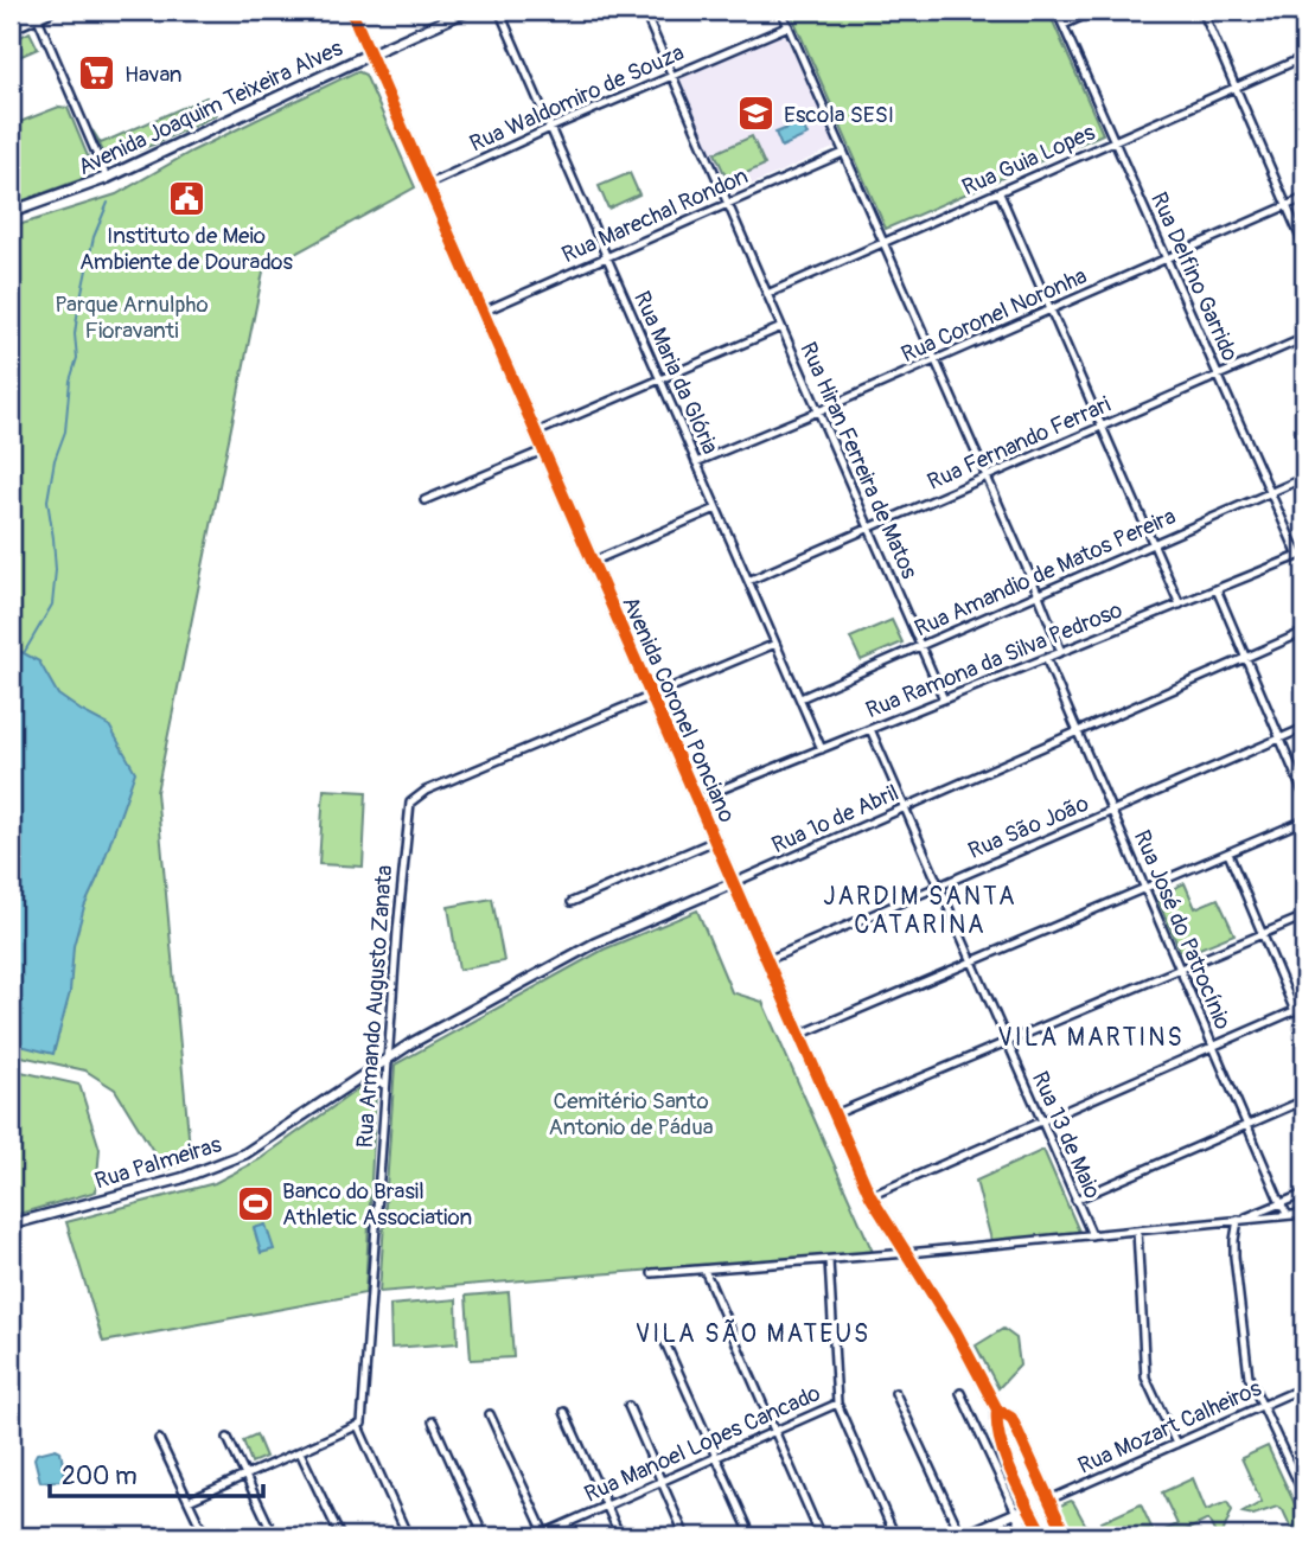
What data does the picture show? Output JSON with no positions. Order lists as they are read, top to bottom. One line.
{"streets":{"main road":["Avenida Joaquim Teixeira Alves","Avenida Coronel Ponciano"],"street":["Rua Waldomiro de Souza","Rua Guia Lopes","Rua Marechal Rondon","Rua Delfino Garrido","Rua Coronel Noronha","Rua Maria da Glória","Rua Fernando Ferrari","Rua Hiran Ferreira de Matos","Rua Amandio de Matos Pereira","Rua Ramona da Silva Pedroso","Rua 1º de Abril","Rua São João","Rua José do Patrocínio","Rua Armando Augusto Zanata","Rua 13 de Maio","Rua Palmeiras","Rua Mozart Calheiros","Rua Manoel Lopes Cancado"]},"crossings":[["Rua Waldomiro de Souza","Rua Maria da Glória"],["Rua Waldomiro de Souza","Rua Hiran Ferreira de Matos"],["Rua Waldomiro de Souza","Avenida Coronel Ponciano"],["Avenida Joaquim Teixeira Alves","Avenida Coronel Ponciano"],["Rua Guia Lopes","Rua Delfino Garrido"],["Rua Guia Lopes","Rua Hiran Ferreira de Matos"],["Rua Marechal Rondon","Rua Maria da Glória"],["Rua Marechal Rondon","Rua Hiran Ferreira de Matos"],["Rua Marechal Rondon","Avenida Coronel Ponciano"],["Rua Delfino Garrido","Rua Coronel Noronha"],["Rua Delfino Garrido","Rua Fernando Ferrari"],["Rua Delfino Garrido","Rua Amandio de Matos Pereira"],["Rua Delfino Garrido","Rua Ramona da Silva Pedroso"],["Rua Coronel Noronha","Rua Maria da Glória"],["Rua Coronel Noronha","Rua Hiran Ferreira de Matos"],["Rua Maria da Glória","Rua Fernando Ferrari"],["Rua Maria da Glória","Rua Amandio de Matos Pereira"],["Rua Maria da Glória","Rua Ramona da Silva Pedroso"],["Rua Maria da Glória","Rua Armando Augusto Zanata"],["Rua Fernando Ferrari","Rua Hiran Ferreira de Matos"],["Rua Hiran Ferreira de Matos","Rua Amandio de Matos Pereira"],["Rua Hiran Ferreira de Matos","Rua Ramona da Silva Pedroso"],["Rua Ramona da Silva Pedroso","Avenida Coronel Ponciano"],["Rua Ramona da Silva Pedroso","Rua José do Patrocínio"],["Rua Ramona da Silva Pedroso","Rua 13 de Maio"],["Avenida Coronel Ponciano","Rua 1º de Abril"],["Avenida Coronel Ponciano","Rua São João"],["Avenida Coronel Ponciano","Rua Armando Augusto Zanata"],["Avenida Coronel Ponciano","Rua Mozart Calheiros"],["Rua 1º de Abril","Rua José do Patrocínio"],["Rua 1º de Abril","Rua Armando Augusto Zanata"],["Rua 1º de Abril","Rua 13 de Maio"],["Rua 1º de Abril","Rua Palmeiras"],["Rua São João","Rua José do Patrocínio"],["Rua São João","Rua 13 de Maio"],["Rua Armando Augusto Zanata","Rua Palmeiras"]],"districts":["JARDIM SANTA CATARINA","VILA MARTINS","VILA SÃO MATEUS"],"parks":["Parque Arnulpho Fioravanti","Cemitério Santo Antonio de Pádua"],"places":{"supermarket":["Havan"],"school or university":["Escola SESI"],"public building":["Instituto de Meio Ambiente de Dourados"],"sports":["Banco do Brasil Athletic Association"]},"scale_bar":"200 m"}
